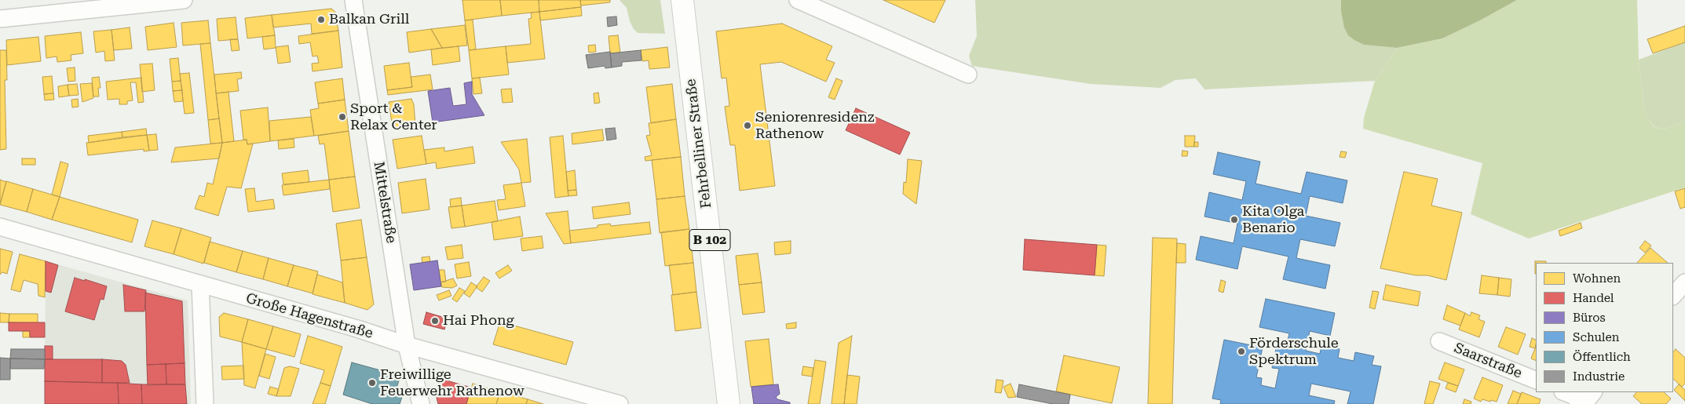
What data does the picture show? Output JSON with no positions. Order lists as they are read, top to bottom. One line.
{"streets":{"main road":["Fehrbelliner Straße","B 102"],"street":["Mittelstraße","Große Hagenstraße","Saarstraße"]},"crossings":[["Mittelstraße","Große Hagenstraße"]],"places":["Balkan Grill","Sport & Relax Center","Seniorenresidenz Rathenow","Kita Olga Benario","Hai Phong","Förderschule Spektrum","Freiwillige Feuerwehr Rathenow"],"legend":["Wohnen","Handel","Büros","Schulen","Öffentlich","Industrie"]}
